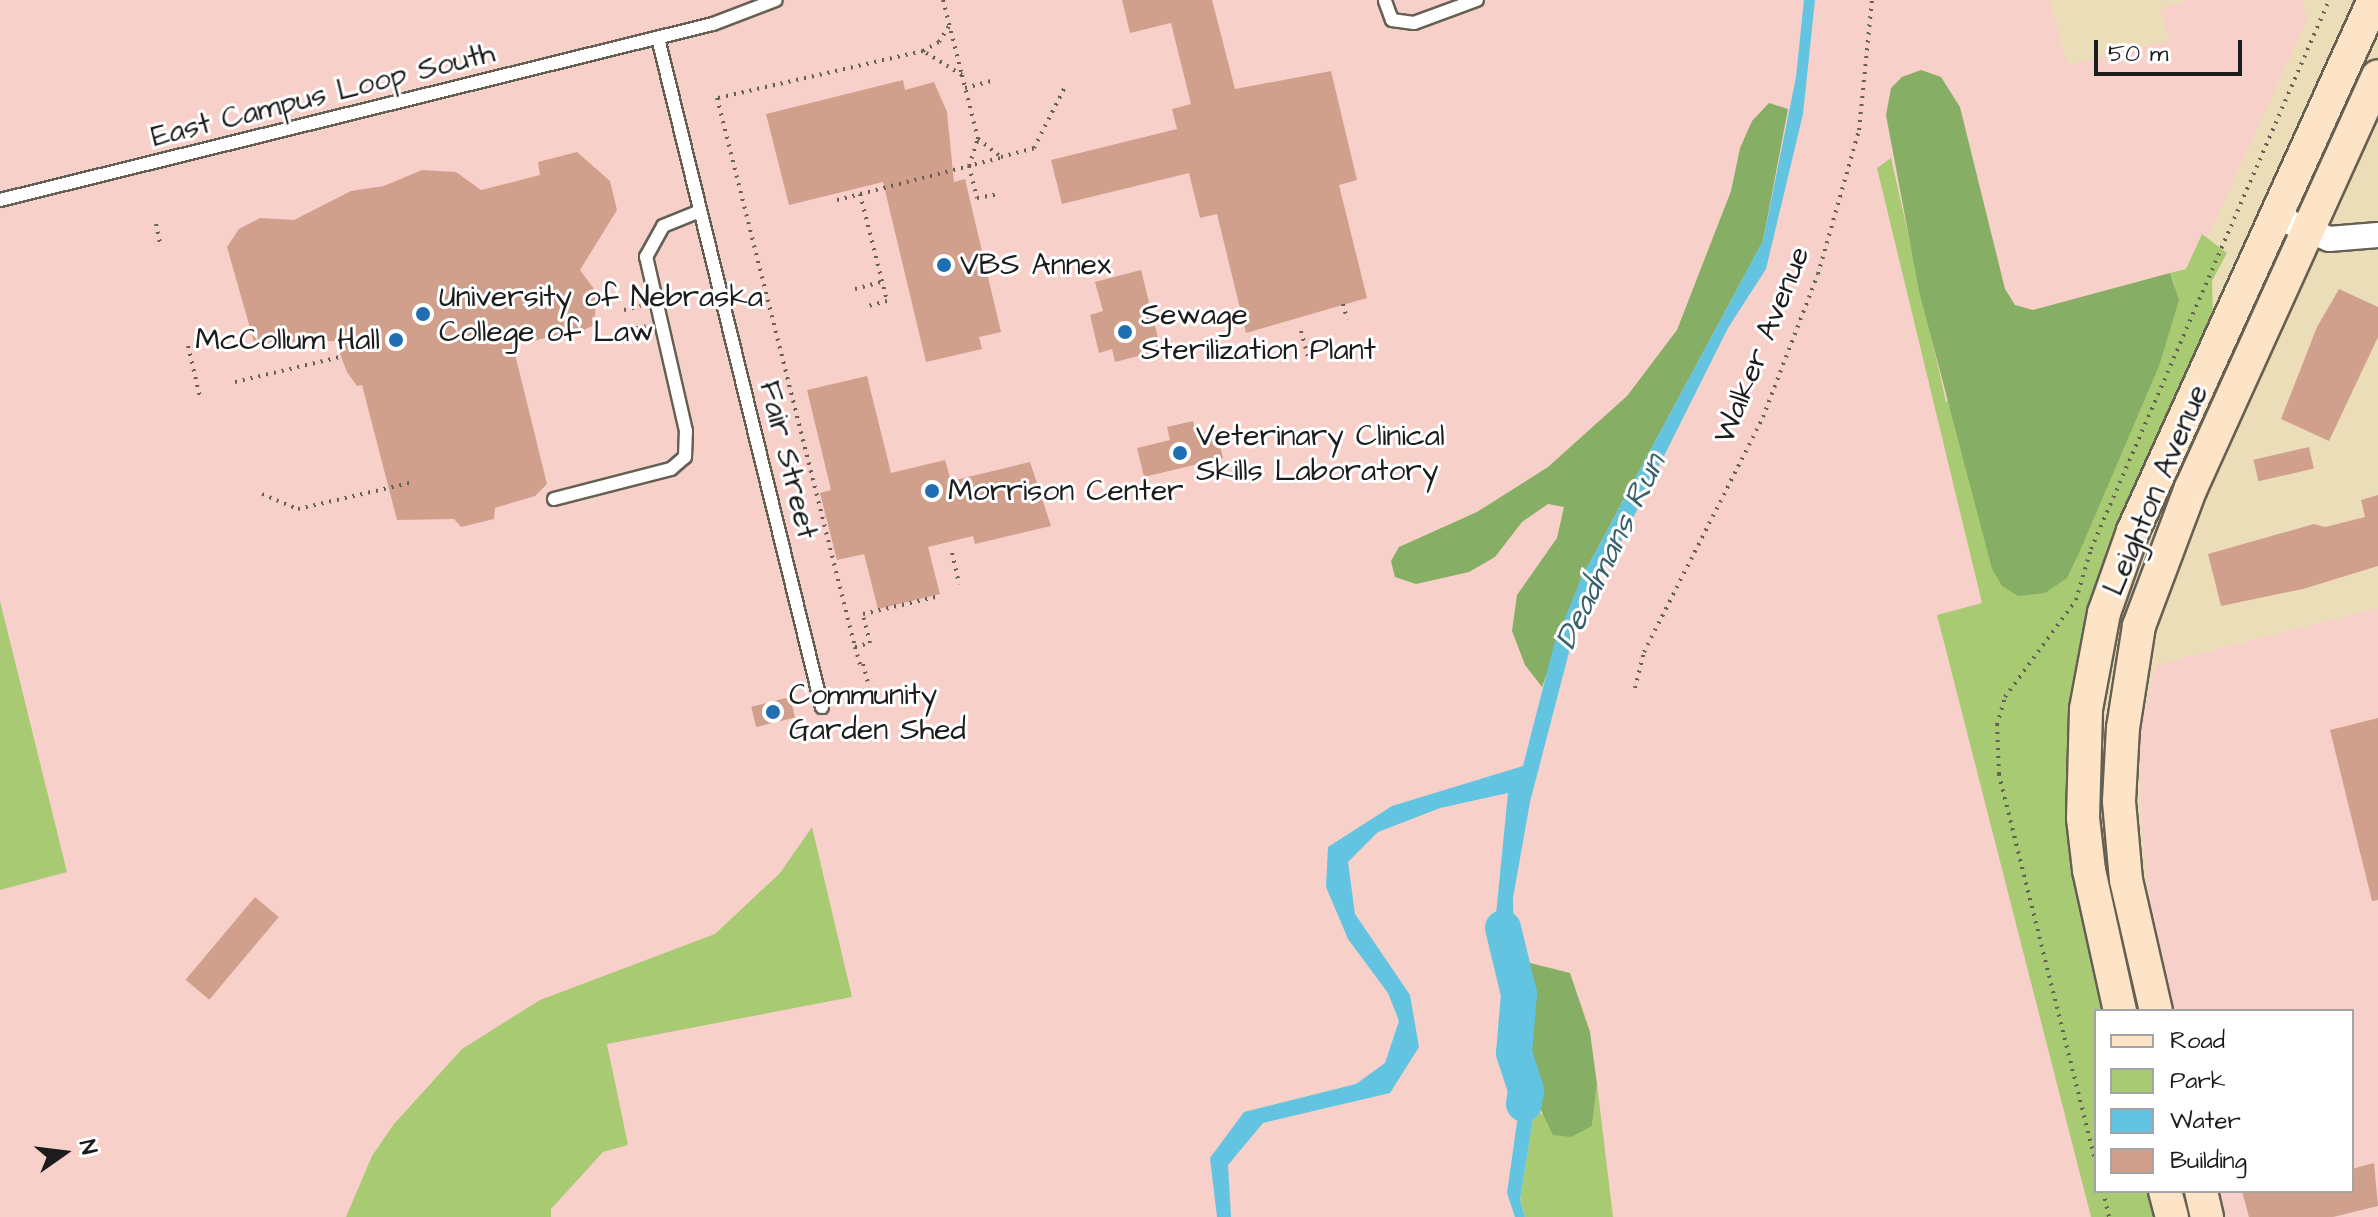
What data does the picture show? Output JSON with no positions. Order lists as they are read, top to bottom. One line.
{"streets":{"main road":["Leighton Avenue"],"lane":["East Campus Loop South","Fair Street"],"path":["Walker Avenue"]},"crossings":[["East Campus Loop South","Fair Street"]],"water":["Deadmans Run"],"places":["VBS Annex","University of Nebraska College of Law","Sewage Sterilization Plant","McCollum Hall","Veterinary Clinical Skills Laboratory","Morrison Center","Community Garden Shed"],"legend":["Road","Park","Water","Building"],"scale_bar":"50 m","north":"right"}
